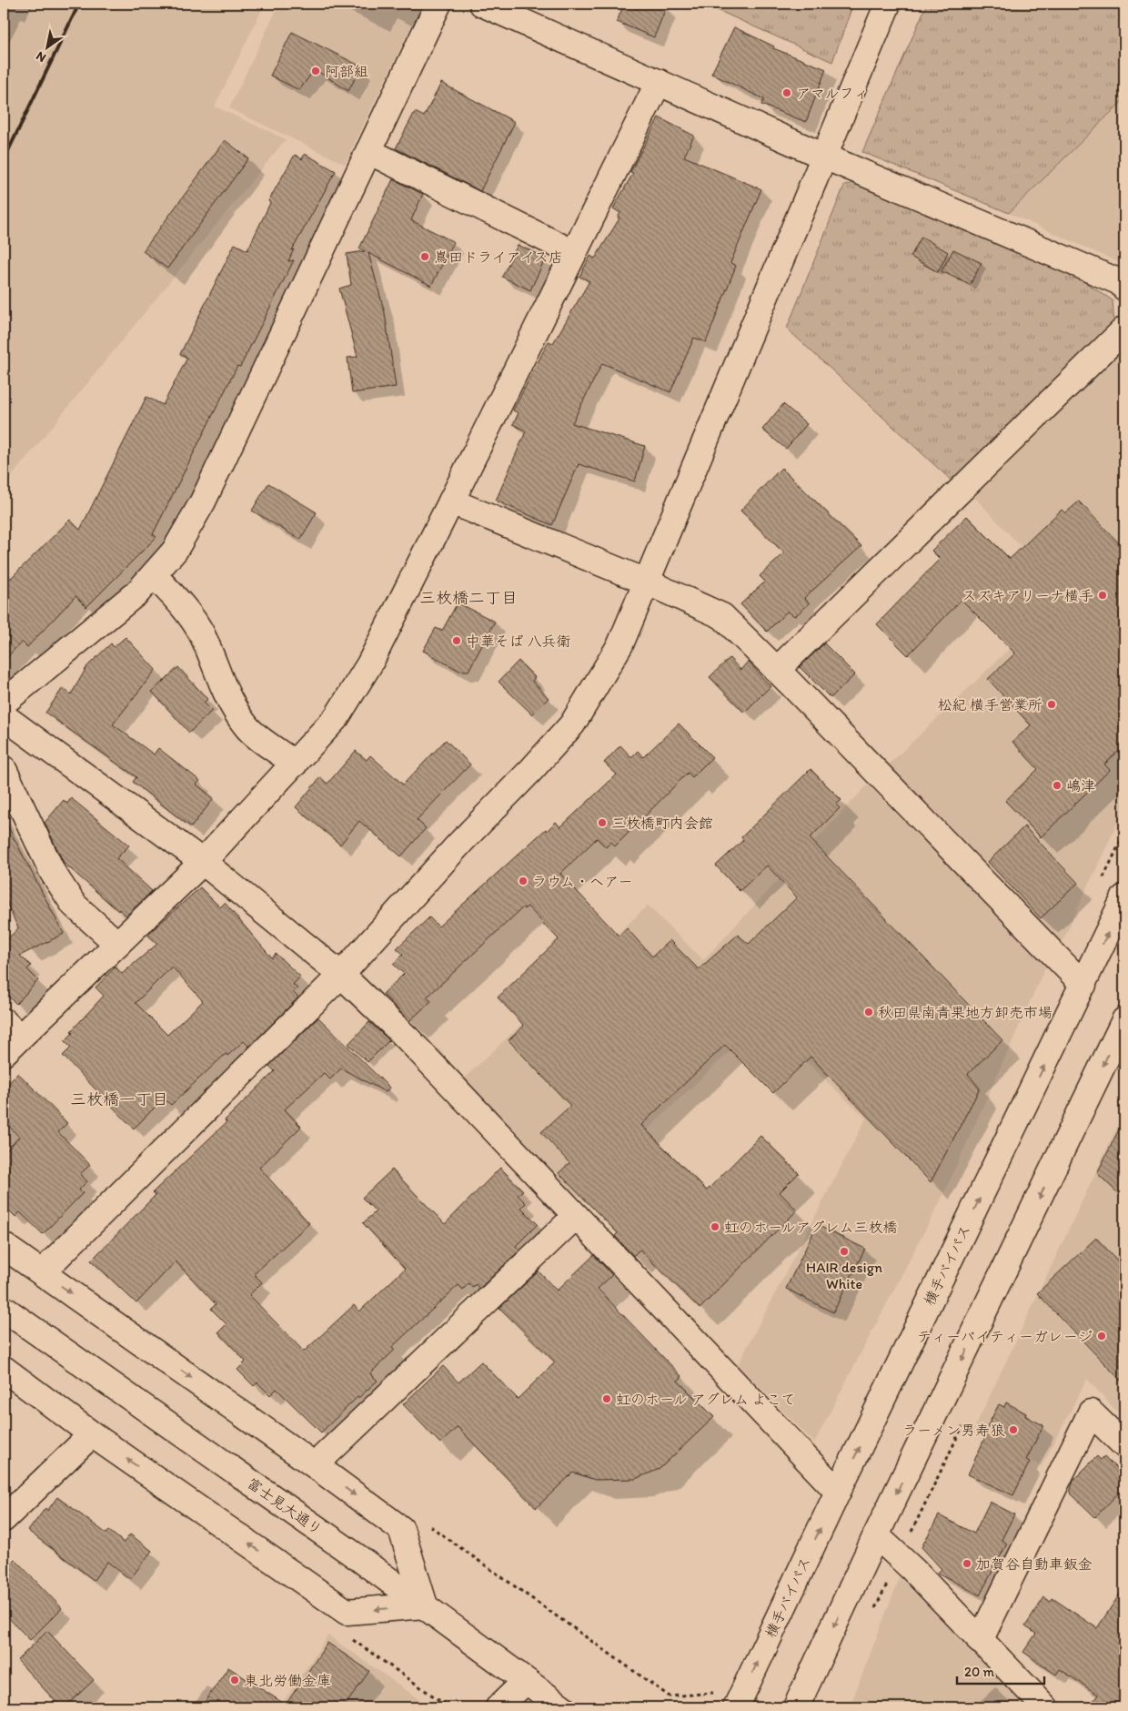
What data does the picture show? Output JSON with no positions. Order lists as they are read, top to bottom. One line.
{"streets":{"main road":["横手バイパス","富士見大通り"]},"districts":["三枚橋二丁目","三枚橋一丁目"],"places":["阿部組","アマルフィ","嶌田ドライアイス店","スズキアリーナ横手","中華そば 八兵衛","松紀 横手営業所","嶋津","三枚橋町内会館","ラウム・ヘアー","秋田県南青果地方卸売市場","虹のホールアグレム三枚橋","HAIR design White","ティーバイティーガレージ","虹のホール アグレム よこて","ラーメン男寿狼","加賀谷自動車鈑金","東北労働金庫"],"scale_bar":"20 m","north":"bottom left"}
